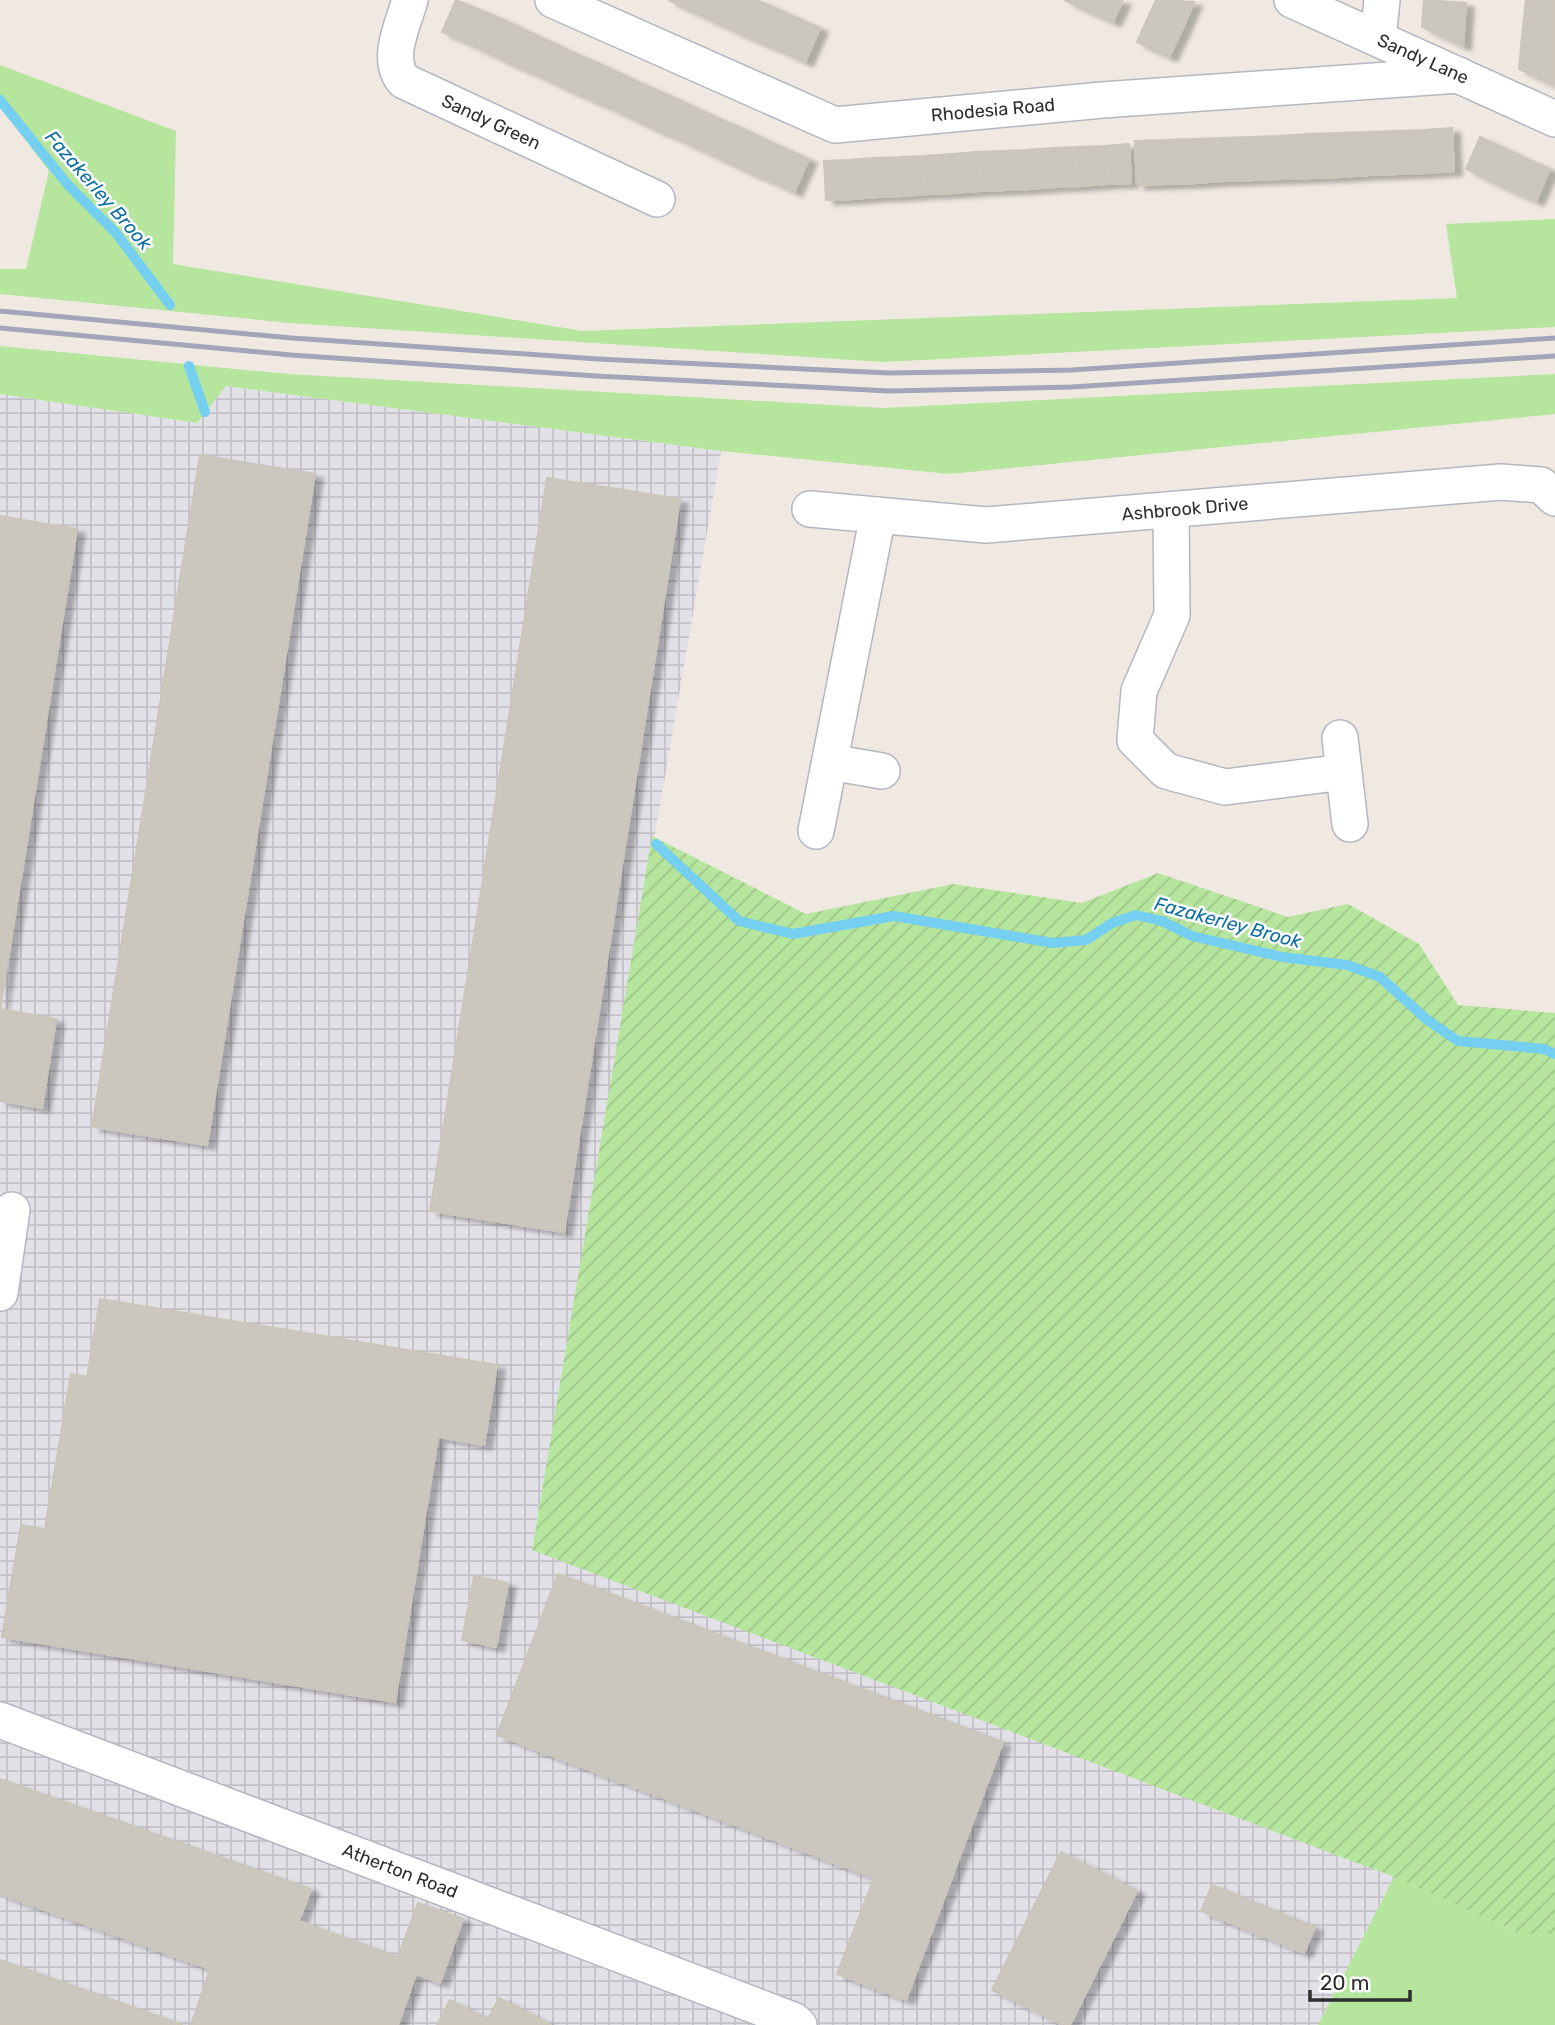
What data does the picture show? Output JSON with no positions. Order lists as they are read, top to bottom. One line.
{"streets":{"street":["Sandy Lane","Rhodesia Road","Sandy Green","Ashbrook Drive","Atherton Road"]},"crossings":[["Sandy Lane","Rhodesia Road"]],"water":["Fazakerley Brook"],"scale_bar":"20 m"}
